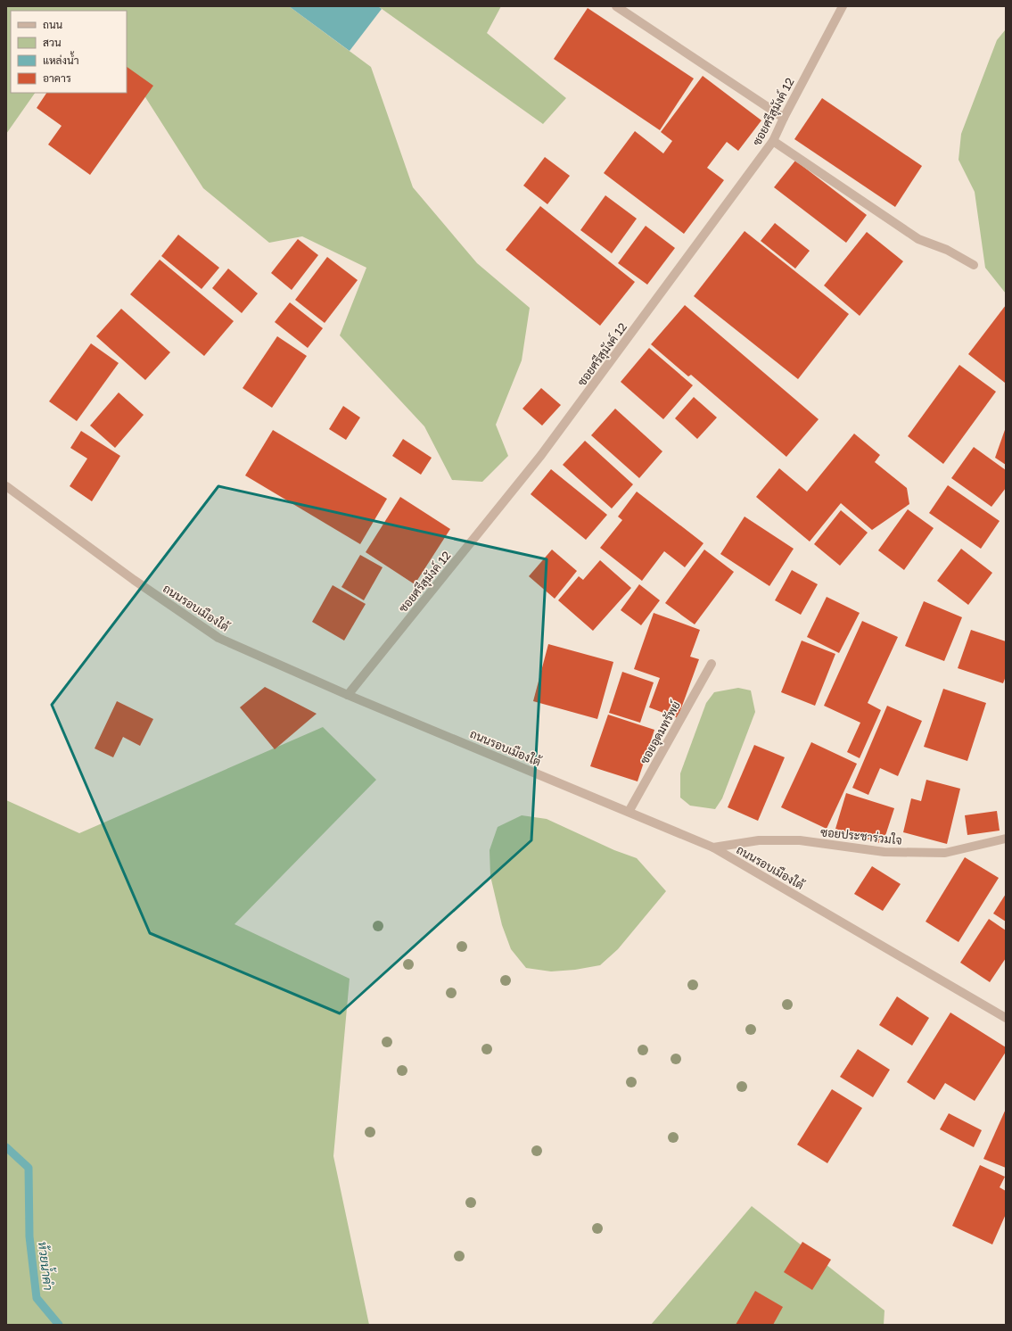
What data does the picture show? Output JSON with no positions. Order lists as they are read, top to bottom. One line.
{"streets":{"street":["ซอยศรีสุมังค์ 12","ถนนรอบเมืองใต้","ซอยอุดมทรัพย์","ซอยประชาร่วมใจ"]},"crossings":[["ซอยศรีสุมังค์ 12","ถนนรอบเมืองใต้"],["ถนนรอบเมืองใต้","ซอยอุดมทรัพย์"],["ถนนรอบเมืองใต้","ซอยประชาร่วมใจ"]],"water":["ห้วยน้ำคำ"],"legend":["ถนน","สวน","แหล่งน้ำ","อาคาร"]}
